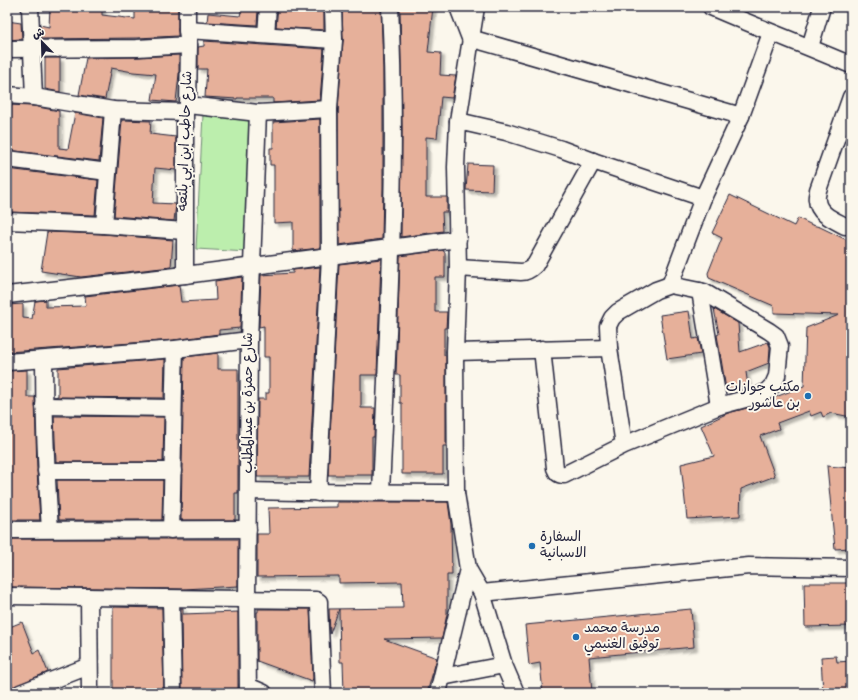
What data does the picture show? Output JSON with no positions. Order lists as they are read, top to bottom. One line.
{"streets":{"street":["شارع حاطب ابن ابي بلتعه","شارع حمزة بن عبدالمطلب"]},"places":["مكتب جوازات بن عاشور","السفارة الاسبانية","مدرسة محمد توفيق الغنيمي"],"north":"top left"}
